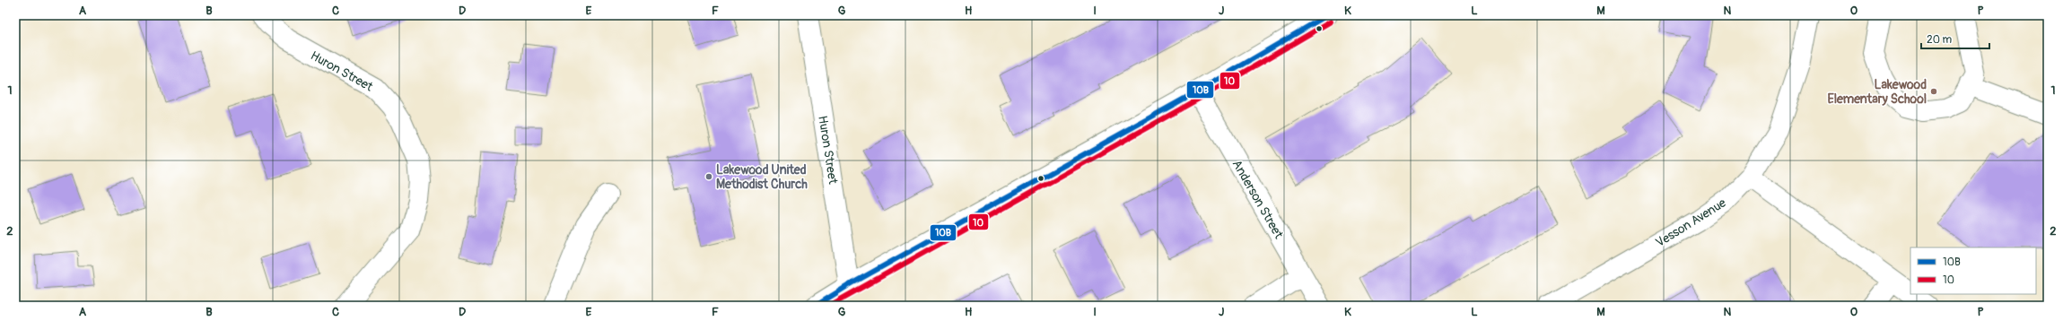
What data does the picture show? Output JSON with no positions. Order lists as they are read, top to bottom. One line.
{"streets":{"street":["Huron Street","Anderson Street","Vesson Avenue"]},"places":["Lakewood Elementary School","Lakewood United Methodist Church"],"lines":["transit line 10B","transit line 10"],"legend":["10B","10"],"scale_bar":"20 m","grid":{"columns":["A","B","C","D","E","F","G","H","I","J","K","L","M","N","O","P"],"rows":["1","2"]}}
